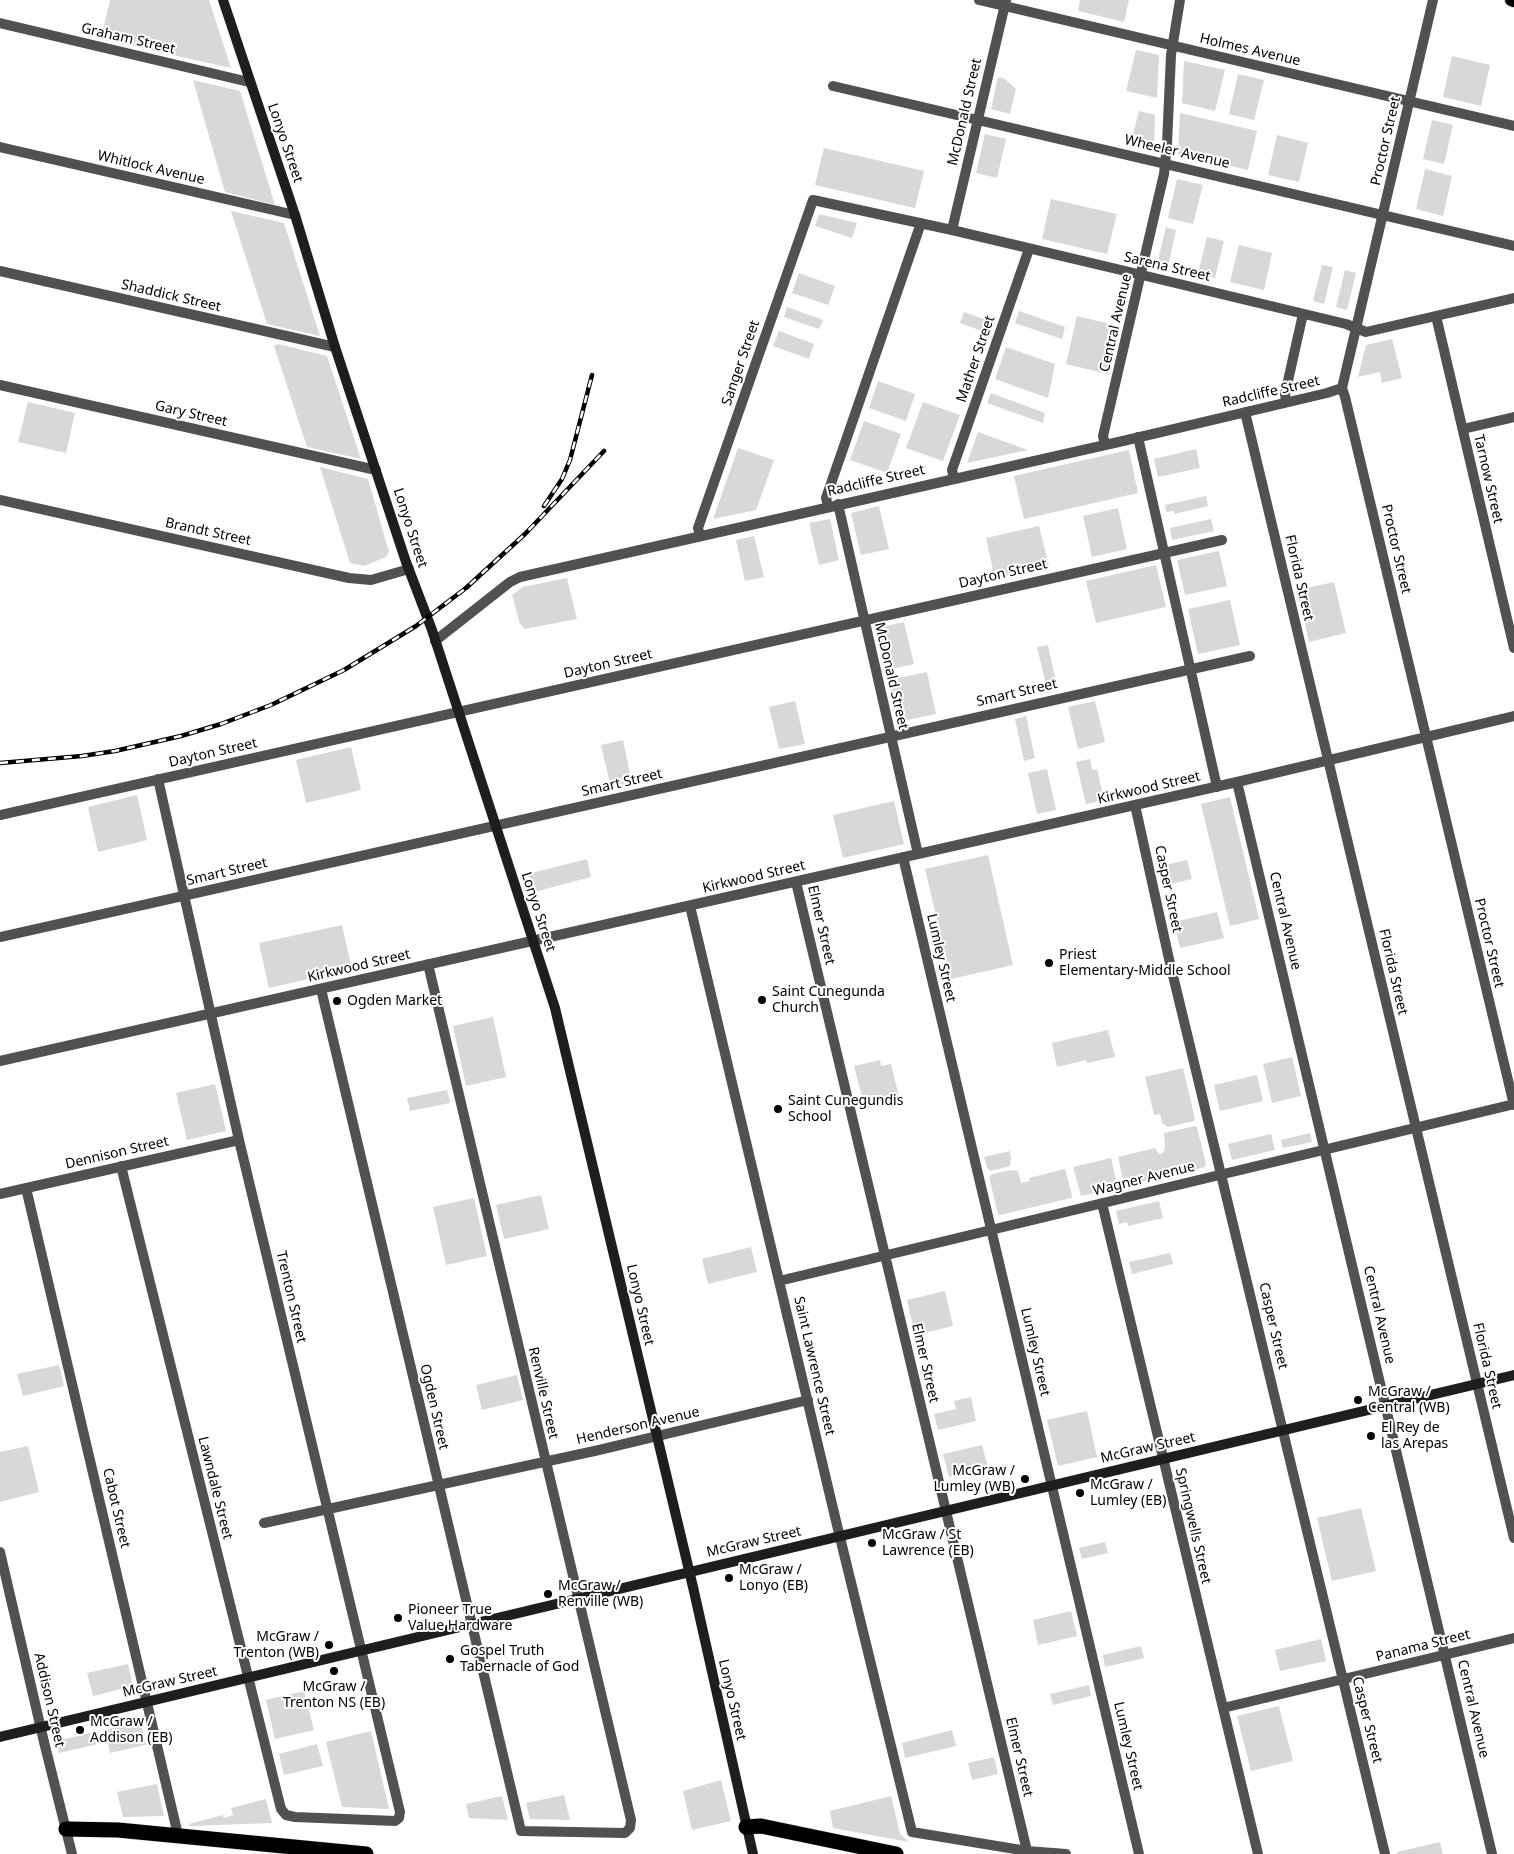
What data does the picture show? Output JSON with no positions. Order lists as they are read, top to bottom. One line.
{"streets":{"street":["Graham Street","Holmes Avenue","McDonald Street","Proctor Street","Lonyo Street","Wheeler Avenue","Whitlock Avenue","Sarena Street","Shaddick Street","Central Avenue","Mather Street","Sanger Street","Radcliffe Street","Gary Street","Tarnow Street","Brandt Street","Dayton Street","Florida Street","Smart Street","Kirkwood Street","Casper Street","Elmer Street","Lumley Street","Dennison Street","Wagner Avenue","Trenton Street","Saint Lawrence Street","Renville Street","Ogden Street","Henderson Avenue","McGraw Street","Lawndale Street","Cabot Street","Springwells Street","Panama Street","Addison Street"]},"crossings":[["Graham Street","Lonyo Street"],["Holmes Avenue","McDonald Street"],["Holmes Avenue","Proctor Street"],["Holmes Avenue","Central Avenue"],["McDonald Street","Wheeler Avenue"],["McDonald Street","Sarena Street"],["McDonald Street","Radcliffe Street"],["McDonald Street","Dayton Street"],["McDonald Street","Smart Street"],["McDonald Street","Kirkwood Street"],["Proctor Street","Wheeler Avenue"],["Proctor Street","Sarena Street"],["Proctor Street","Radcliffe Street"],["Proctor Street","Kirkwood Street"],["Proctor Street","Wagner Avenue"],["Lonyo Street","Whitlock Avenue"],["Lonyo Street","Shaddick Street"],["Lonyo Street","Radcliffe Street"],["Lonyo Street","Gary Street"],["Lonyo Street","Brandt Street"],["Lonyo Street","Dayton Street"],["Lonyo Street","Smart Street"],["Lonyo Street","Kirkwood Street"],["Lonyo Street","Henderson Avenue"],["Lonyo Street","McGraw Street"],["Wheeler Avenue","Central Avenue"],["Sarena Street","Central Avenue"],["Sarena Street","Mather Street"],["Sarena Street","Sanger Street"],["Sarena Street","Tarnow Street"],["Central Avenue","Radcliffe Street"],["Central Avenue","Kirkwood Street"],["Central Avenue","Wagner Avenue"],["Central Avenue","McGraw Street"],["Central Avenue","Panama Street"],["Mather Street","Radcliffe Street"],["Sanger Street","Radcliffe Street"],["Radcliffe Street","Florida Street"],["Dayton Street","Trenton Street"],["Florida Street","Kirkwood Street"],["Florida Street","Wagner Avenue"],["Florida Street","McGraw Street"],["Smart Street","Trenton Street"],["Kirkwood Street","Casper Street"],["Kirkwood Street","Elmer Street"],["Kirkwood Street","Lumley Street"],["Kirkwood Street","Trenton Street"],["Kirkwood Street","Saint Lawrence Street"],["Kirkwood Street","Renville Street"],["Kirkwood Street","Ogden Street"],["Casper Street","Wagner Avenue"],["Casper Street","McGraw Street"],["Casper Street","Panama Street"],["Elmer Street","Wagner Avenue"],["Elmer Street","Saint Lawrence Street"],["Elmer Street","McGraw Street"],["Lumley Street","Wagner Avenue"],["Lumley Street","McGraw Street"],["Dennison Street","Trenton Street"],["Dennison Street","Lawndale Street"],["Dennison Street","Cabot Street"],["Wagner Avenue","Saint Lawrence Street"],["Wagner Avenue","Springwells Street"],["Trenton Street","Henderson Avenue"],["Trenton Street","McGraw Street"],["Trenton Street","Lawndale Street"],["Saint Lawrence Street","Henderson Avenue"],["Saint Lawrence Street","McGraw Street"],["Renville Street","Ogden Street"],["Renville Street","Henderson Avenue"],["Renville Street","McGraw Street"],["Ogden Street","Henderson Avenue"],["Ogden Street","McGraw Street"],["McGraw Street","Lawndale Street"],["McGraw Street","Cabot Street"],["McGraw Street","Springwells Street"],["McGraw Street","Addison Street"],["Springwells Street","Panama Street"]],"places":["Priest Elementary‑Middle School","Saint Cunegunda Church","Ogden Market","Saint Cunegundis School","McGraw / Central (WB)","El Rey de las Arepas","McGraw / Lumley (WB)","McGraw / Lumley (EB)","McGraw / St Lawrence (EB)","McGraw / Lonyo (EB)","McGraw / Renville (WB)","Pioneer True Value Hardware","McGraw / Trenton (WB)","Gospel Truth Tabernacle of God","McGraw / Trenton NS (EB)","McGraw / Addison (EB)"]}
